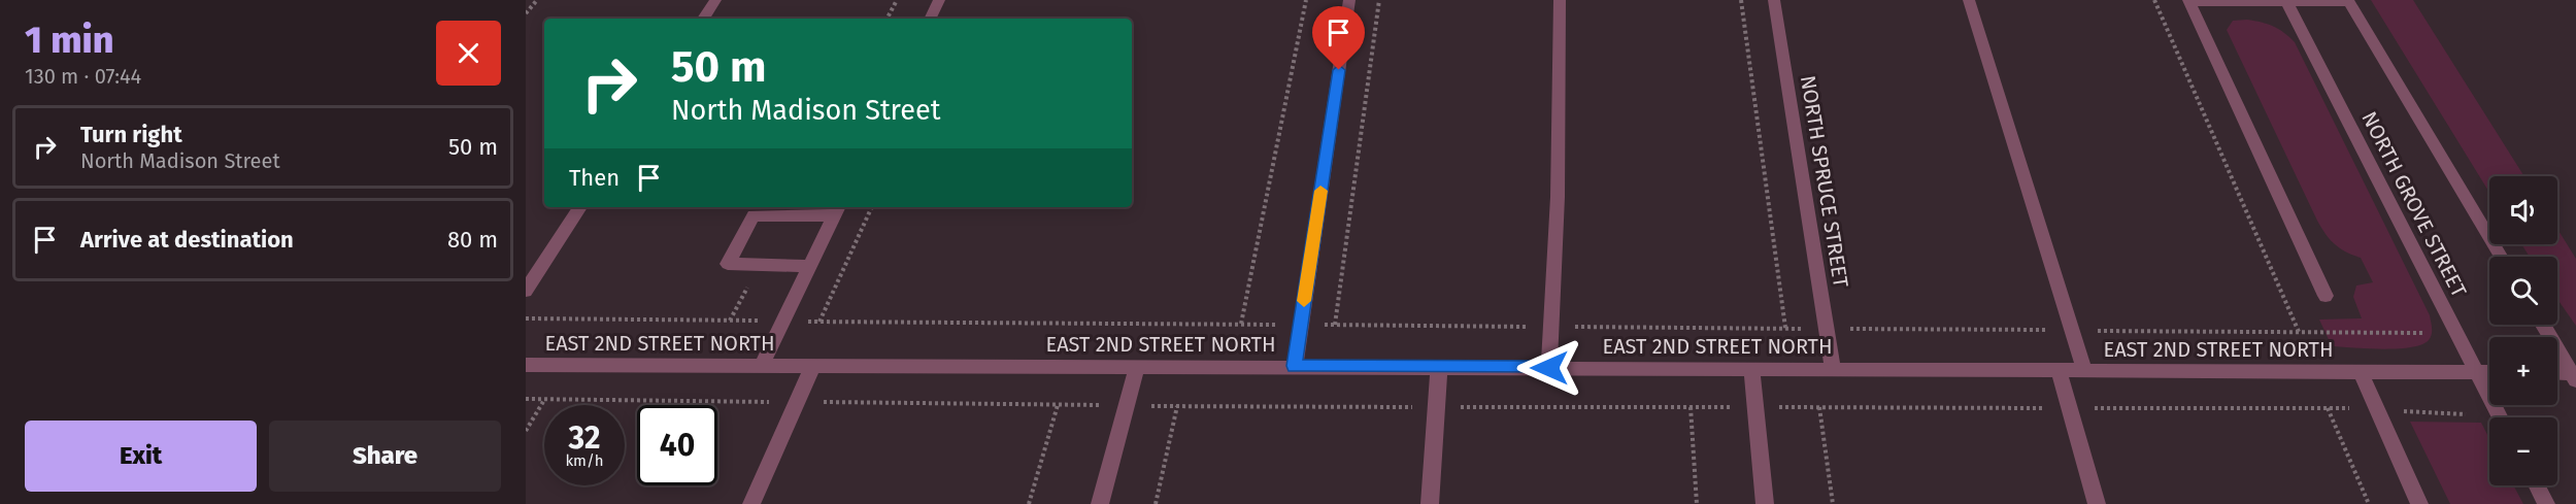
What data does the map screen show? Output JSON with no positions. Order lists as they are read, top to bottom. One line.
{"streets":{"street":["NORTH SPRUCE STREET","NORTH GROVE STREET","EAST 2ND STREET NORTH"]},"crossings":[["NORTH SPRUCE STREET","EAST 2ND STREET NORTH"],["NORTH GROVE STREET","EAST 2ND STREET NORTH"]],"page":{"heading":["1 min","130 m · 07:44"],"turn":["50 m","North Madison Street"],"list":[{"name":"Turn right","note":"North Madison Street","value":"50 m"},{"name":"Arrive at destination","value":"80 m"}],"then":"Then","map_buttons":["+","−"],"speed":"32 km/h","limit":"40","buttons":["Exit","Share"]}}
